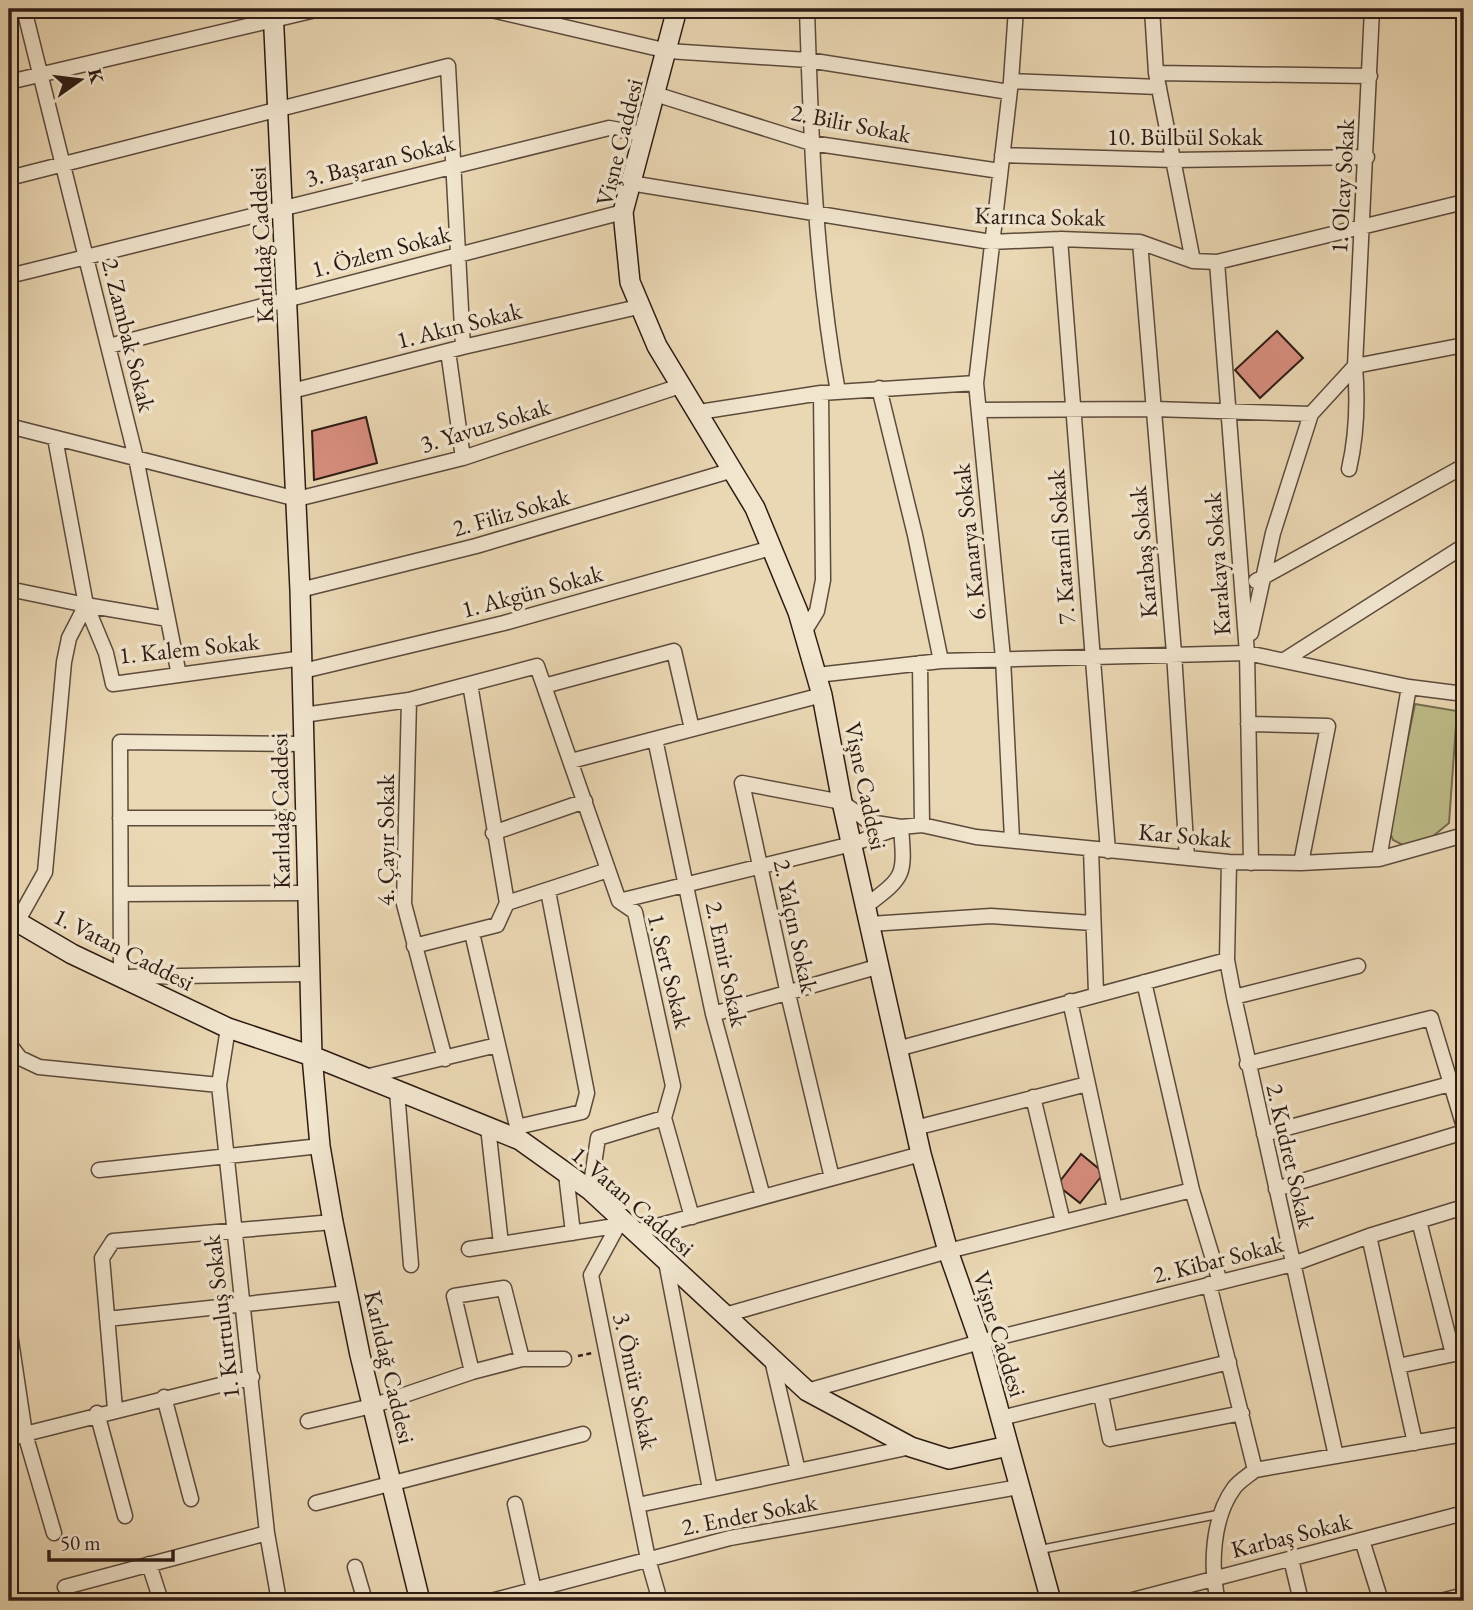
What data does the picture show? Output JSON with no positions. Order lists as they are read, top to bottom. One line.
{"streets":{"main road":["Vişne Caddesi","Karlıdağ Caddesi","1. Vatan Caddesi"],"street":["2. Bilir Sokak","10. Bülbül Sokak","3. Başaran Sokak","1. Olcay Sokak","Karınca Sokak","1. Özlem Sokak","1. Akın Sokak","2. Zambak Sokak","3. Yavuz Sokak","2. Filiz Sokak","6. Kanarya Sokak","7. Karanfil Sokak","Karabaş Sokak","Karakaya Sokak","1. Akgün Sokak","1. Kalem Sokak","Kar Sokak","4. Çayır Sokak","2. Yalçın Sokak","2. Emir Sokak","1. Sert Sokak","2. Kudret Sokak","2. Kibar Sokak","1. Kurtuluş Sokak","3. Ömür Sokak","2. Ender Sokak","Karbaş Sokak"]},"crossings":[["2. Bilir Sokak","Vişne Caddesi"],["2. Bilir Sokak","6. Kanarya Sokak"],["10. Bülbül Sokak","1. Olcay Sokak"],["10. Bülbül Sokak","6. Kanarya Sokak"],["Vişne Caddesi","3. Başaran Sokak"],["Vişne Caddesi","Karınca Sokak"],["Vişne Caddesi","1. Özlem Sokak"],["Vişne Caddesi","1. Akın Sokak"],["Vişne Caddesi","3. Yavuz Sokak"],["Vişne Caddesi","2. Filiz Sokak"],["Vişne Caddesi","1. Akgün Sokak"],["Vişne Caddesi","Kar Sokak"],["Vişne Caddesi","2. Yalçın Sokak"],["Vişne Caddesi","1. Vatan Caddesi"],["Vişne Caddesi","2. Kibar Sokak"],["Vişne Caddesi","2. Ender Sokak"],["3. Başaran Sokak","Karlıdağ Caddesi"],["3. Başaran Sokak","2. Zambak Sokak"],["1. Olcay Sokak","Karınca Sokak"],["Karınca Sokak","6. Kanarya Sokak"],["Karınca Sokak","7. Karanfil Sokak"],["Karınca Sokak","Karabaş Sokak"],["Karınca Sokak","Karakaya Sokak"],["Karlıdağ Caddesi","1. Özlem Sokak"],["Karlıdağ Caddesi","1. Akın Sokak"],["Karlıdağ Caddesi","3. Yavuz Sokak"],["Karlıdağ Caddesi","2. Filiz Sokak"],["Karlıdağ Caddesi","1. Akgün Sokak"],["Karlıdağ Caddesi","1. Kalem Sokak"],["Karlıdağ Caddesi","1. Vatan Caddesi"],["1. Özlem Sokak","2. Zambak Sokak"],["2. Zambak Sokak","1. Kalem Sokak"],["6. Kanarya Sokak","Kar Sokak"],["7. Karanfil Sokak","Kar Sokak"],["Karabaş Sokak","Kar Sokak"],["Karakaya Sokak","Kar Sokak"],["1. Akgün Sokak","1. Kalem Sokak"],["Kar Sokak","2. Yalçın Sokak"],["Kar Sokak","2. Emir Sokak"],["Kar Sokak","1. Sert Sokak"],["Kar Sokak","2. Kudret Sokak"],["1. Vatan Caddesi","2. Kibar Sokak"],["1. Vatan Caddesi","1. Kurtuluş Sokak"],["1. Vatan Caddesi","3. Ömür Sokak"],["2. Kudret Sokak","2. Kibar Sokak"],["3. Ömür Sokak","2. Ender Sokak"]],"scale_bar":"50 m","north":"right"}
